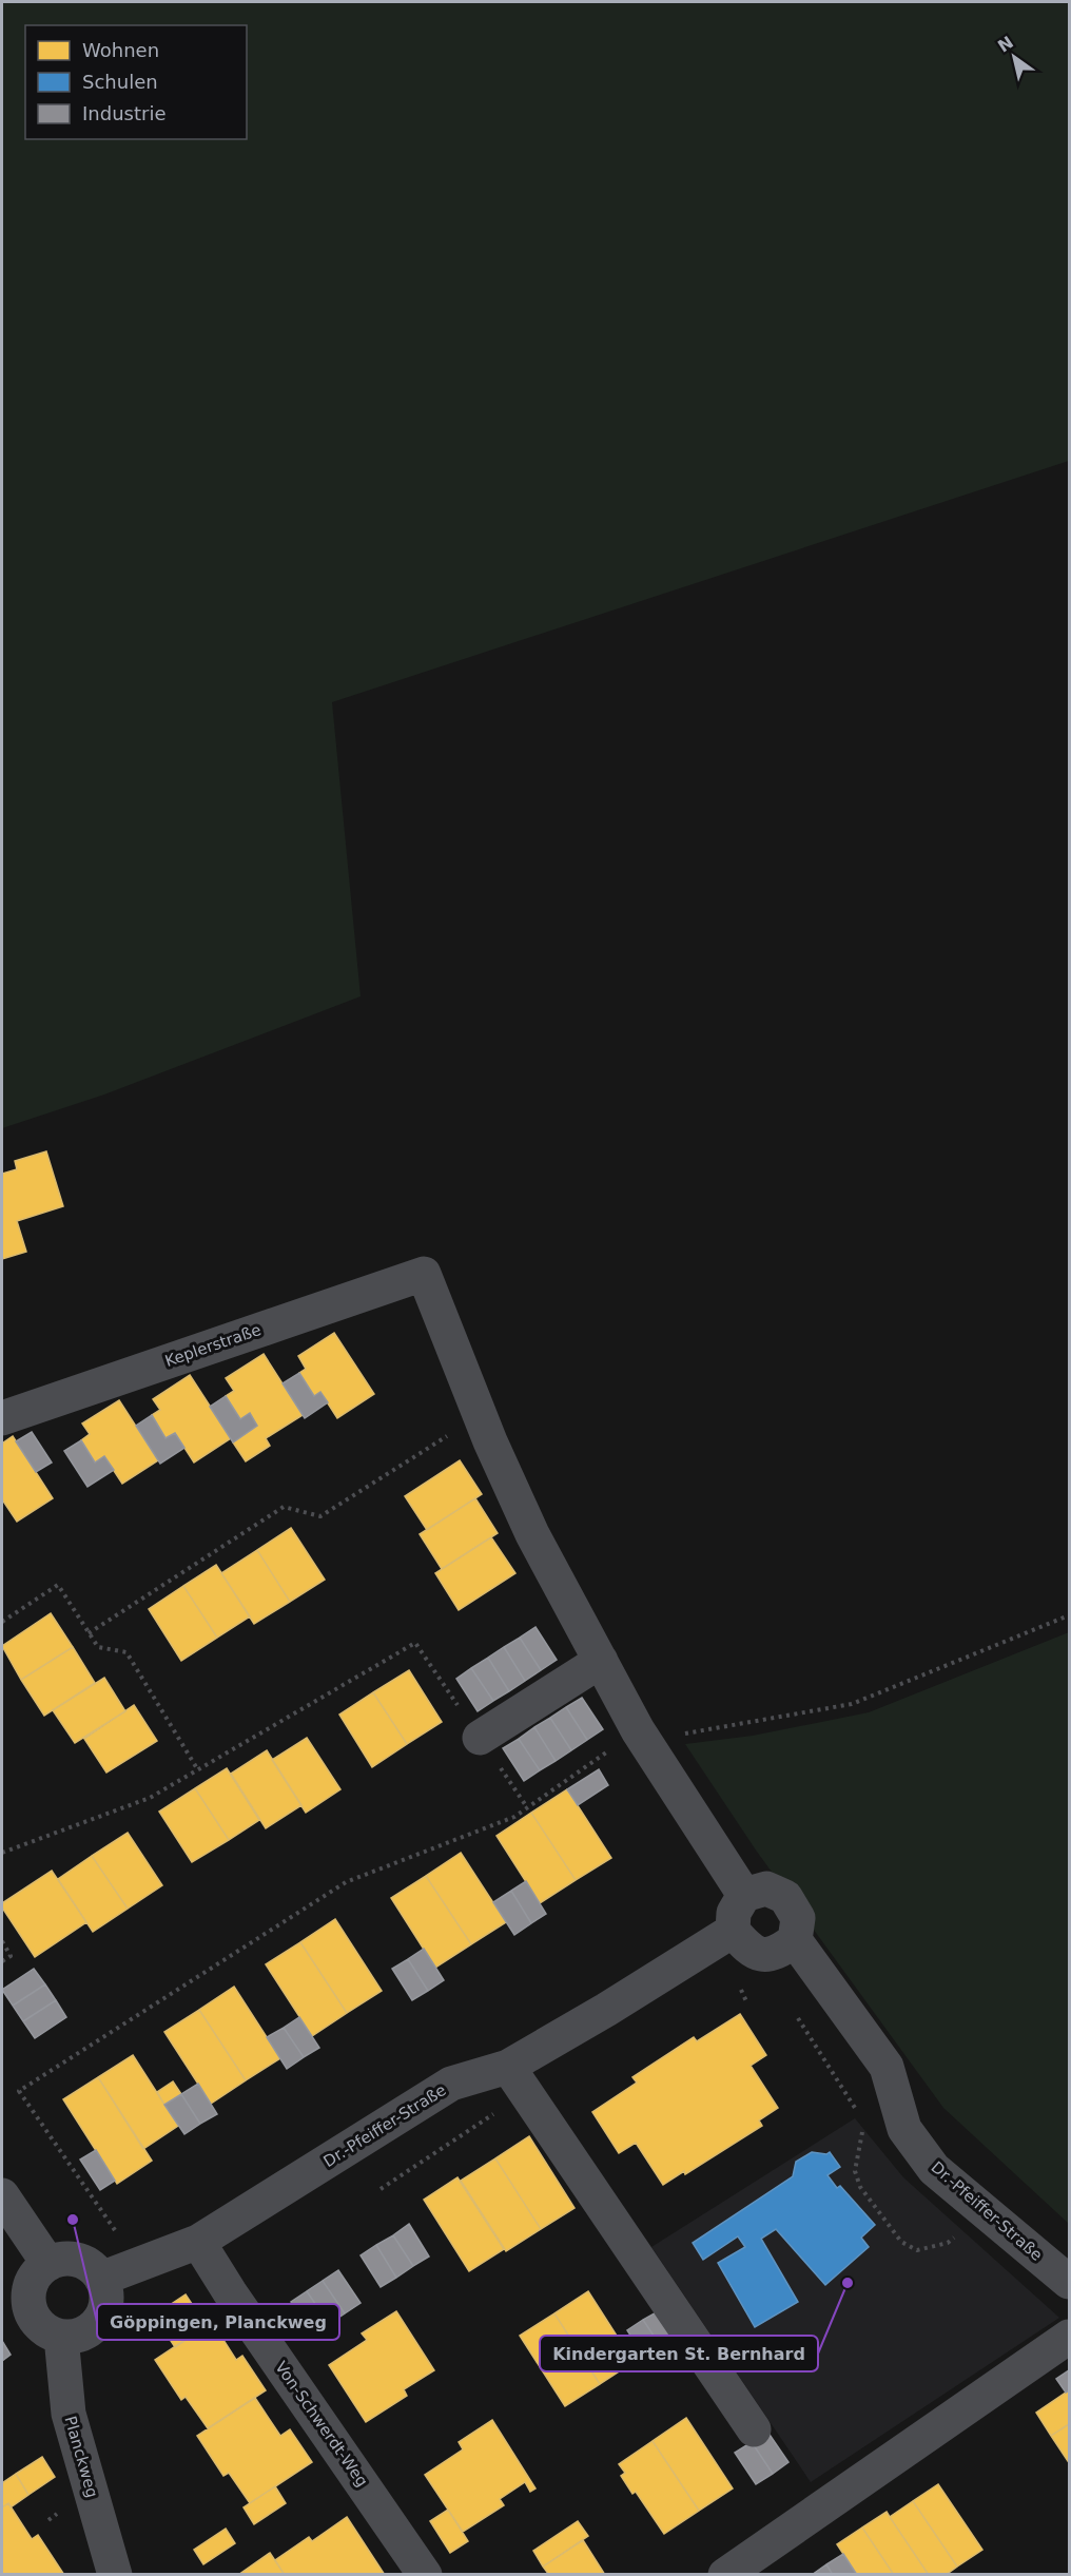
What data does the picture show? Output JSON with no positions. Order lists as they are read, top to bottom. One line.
{"streets":{"street":["Keplerstraße","Dr.-Pfeiffer-Straße","Von-Schwerdt-Weg","Planckweg"]},"crossings":[["Dr.-Pfeiffer-Straße","Von-Schwerdt-Weg"],["Dr.-Pfeiffer-Straße","Planckweg"]],"places":["Göppingen, Planckweg","Kindergarten St. Bernhard"],"legend":["Wohnen","Schulen","Industrie"],"north":"top left"}
